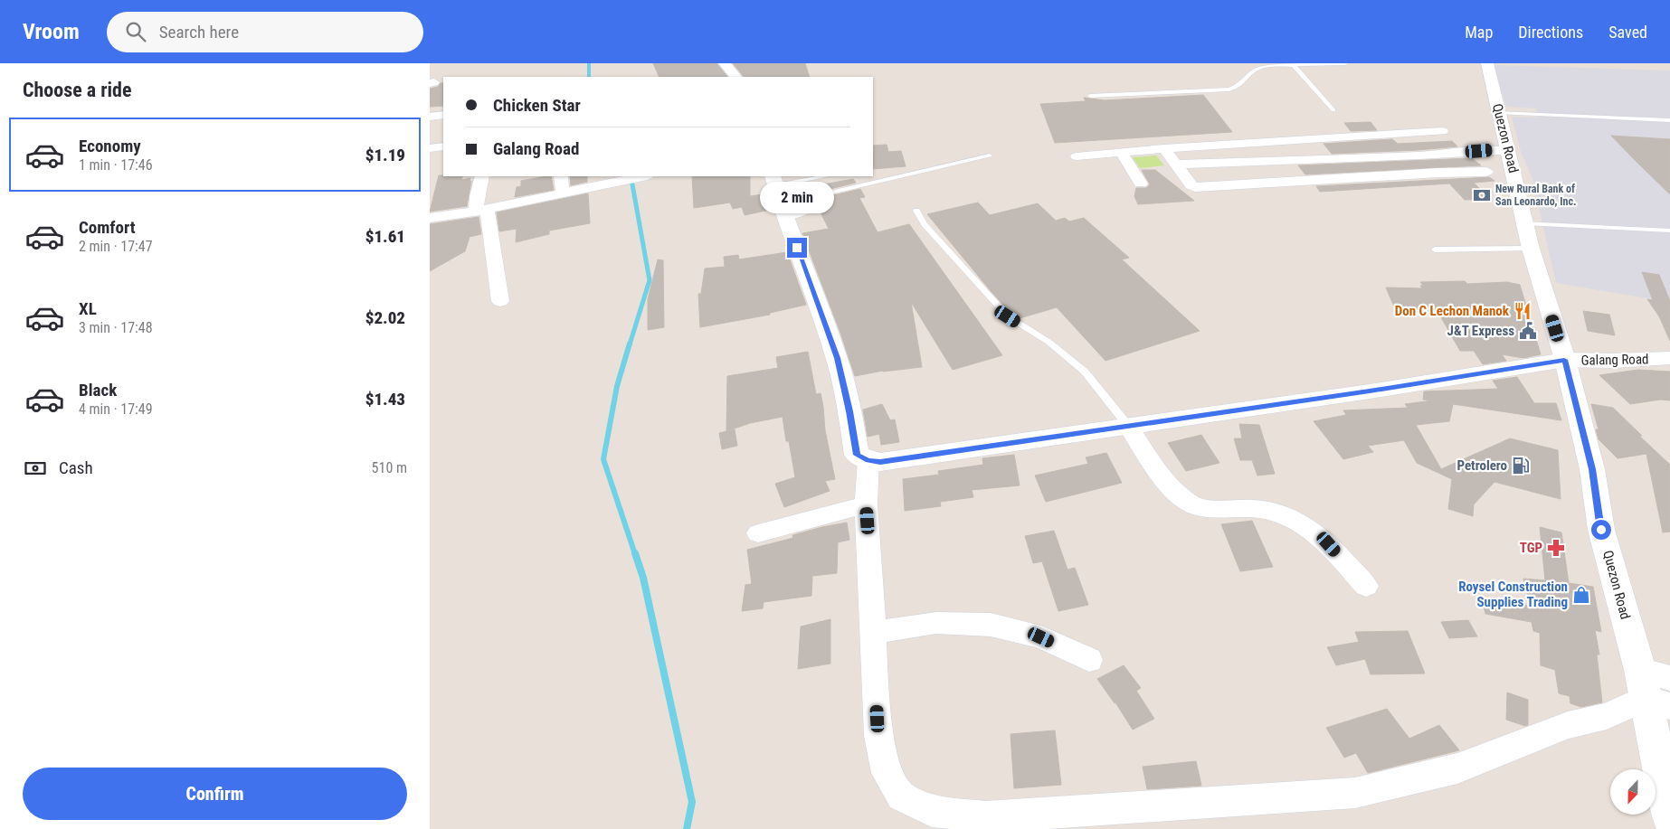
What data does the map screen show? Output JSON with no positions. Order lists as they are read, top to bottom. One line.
{"streets":{"main road":["Quezon Road","Galang Road"]},"crossings":[["Quezon Road","Galang Road"]],"places":{"bank":["New Rural Bank of San Leonardo, Inc."],"restaurant":["Don C Lechon Manok"],"public building":["J&T Express"],"fuel station":["Petrolero"],"pharmacy":["TGP"],"shop":["Roysel Construction Supplies Trading"]},"north":"bottom","page":{"header":"Vroom","search":"Search here","nav":["Map","Directions","Saved"],"heading":"Choose a ride","banner":["Chicken Star","Galang Road"],"list":[{"name":"Economy","note":"1 min · 17:46","value":"$1.19"},{"name":"Comfort","note":"2 min · 17:47","value":"$1.61"},{"name":"XL","note":"3 min · 17:48","value":"$2.02"},{"name":"Black","note":"4 min · 17:49","value":"$1.43"}],"bubble":"2 min","pay":["Cash","510 m"],"buttons":"Confirm"}}
